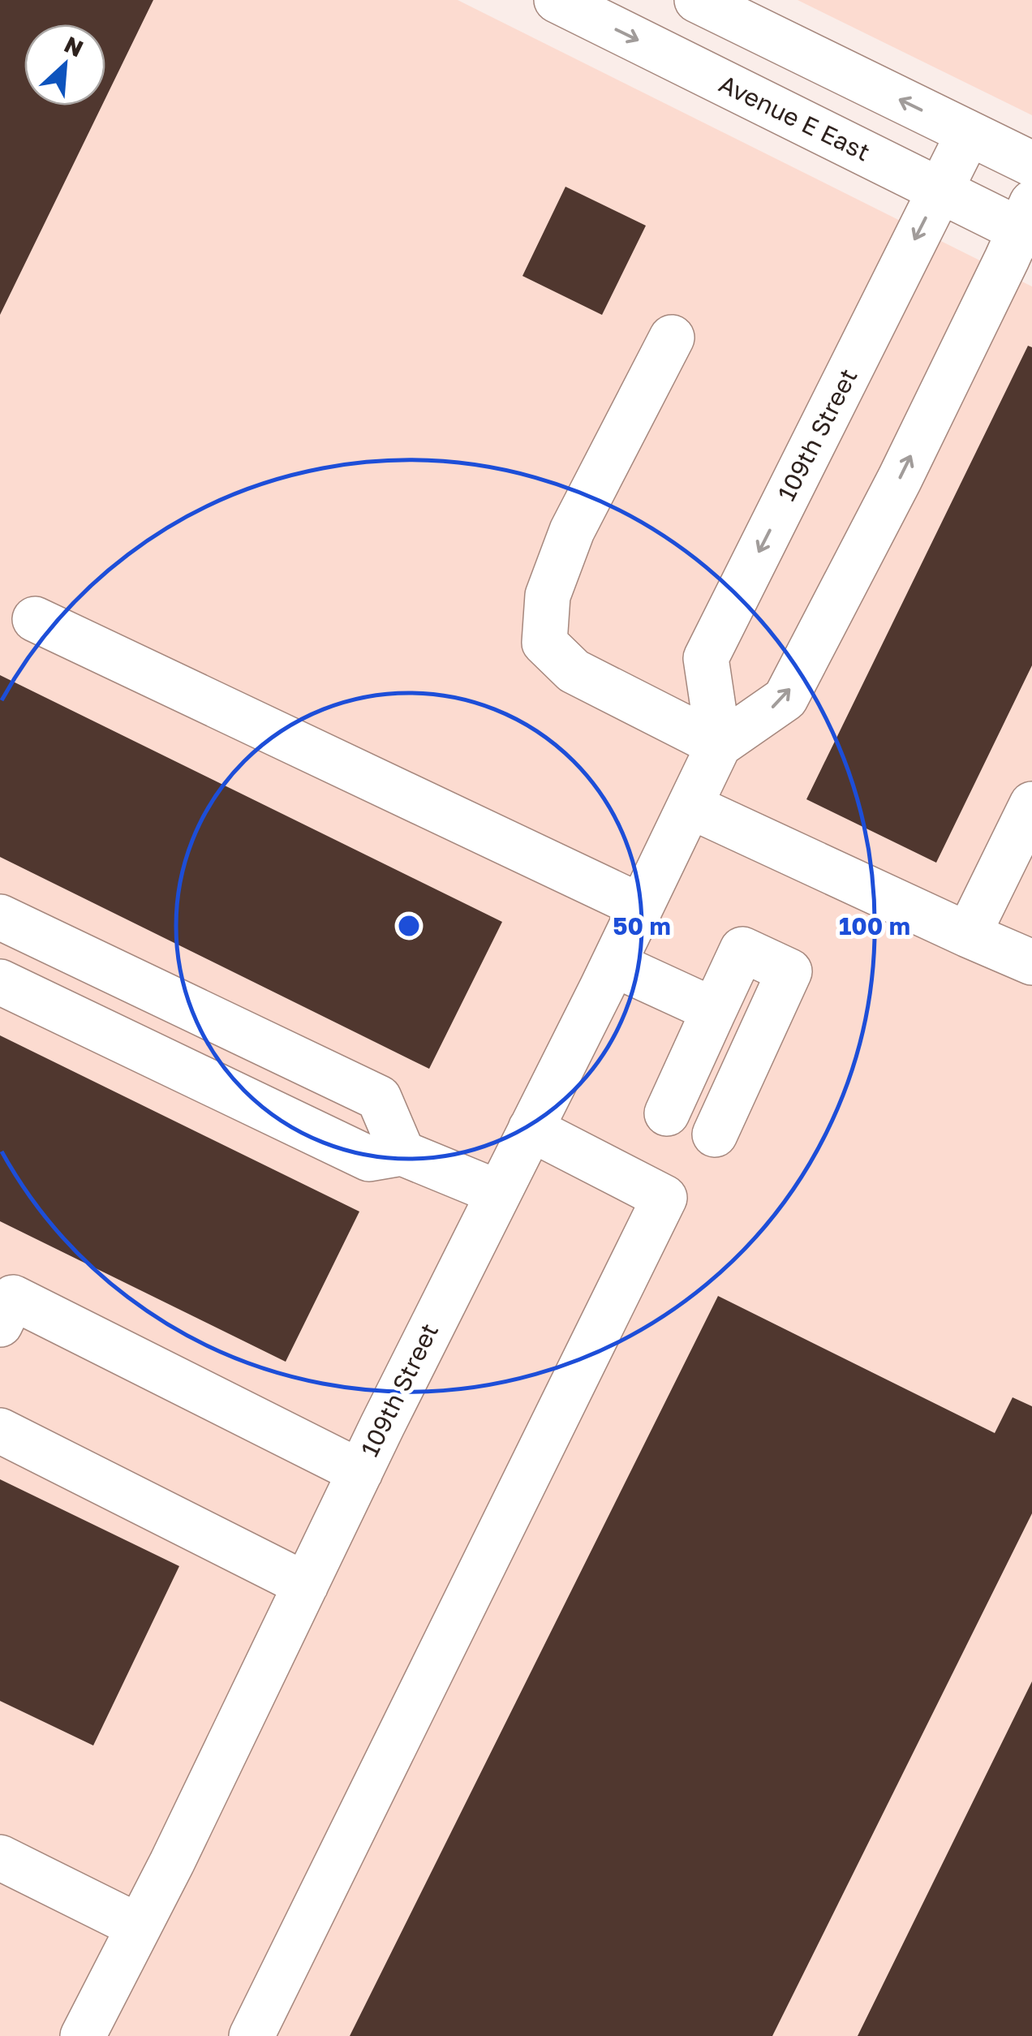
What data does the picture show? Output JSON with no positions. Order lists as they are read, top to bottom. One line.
{"streets":{"street":["Avenue E East","109th Street"]},"crossings":[["Avenue E East","109th Street"]],"north":"top right","rings":["50 m","100 m"]}
